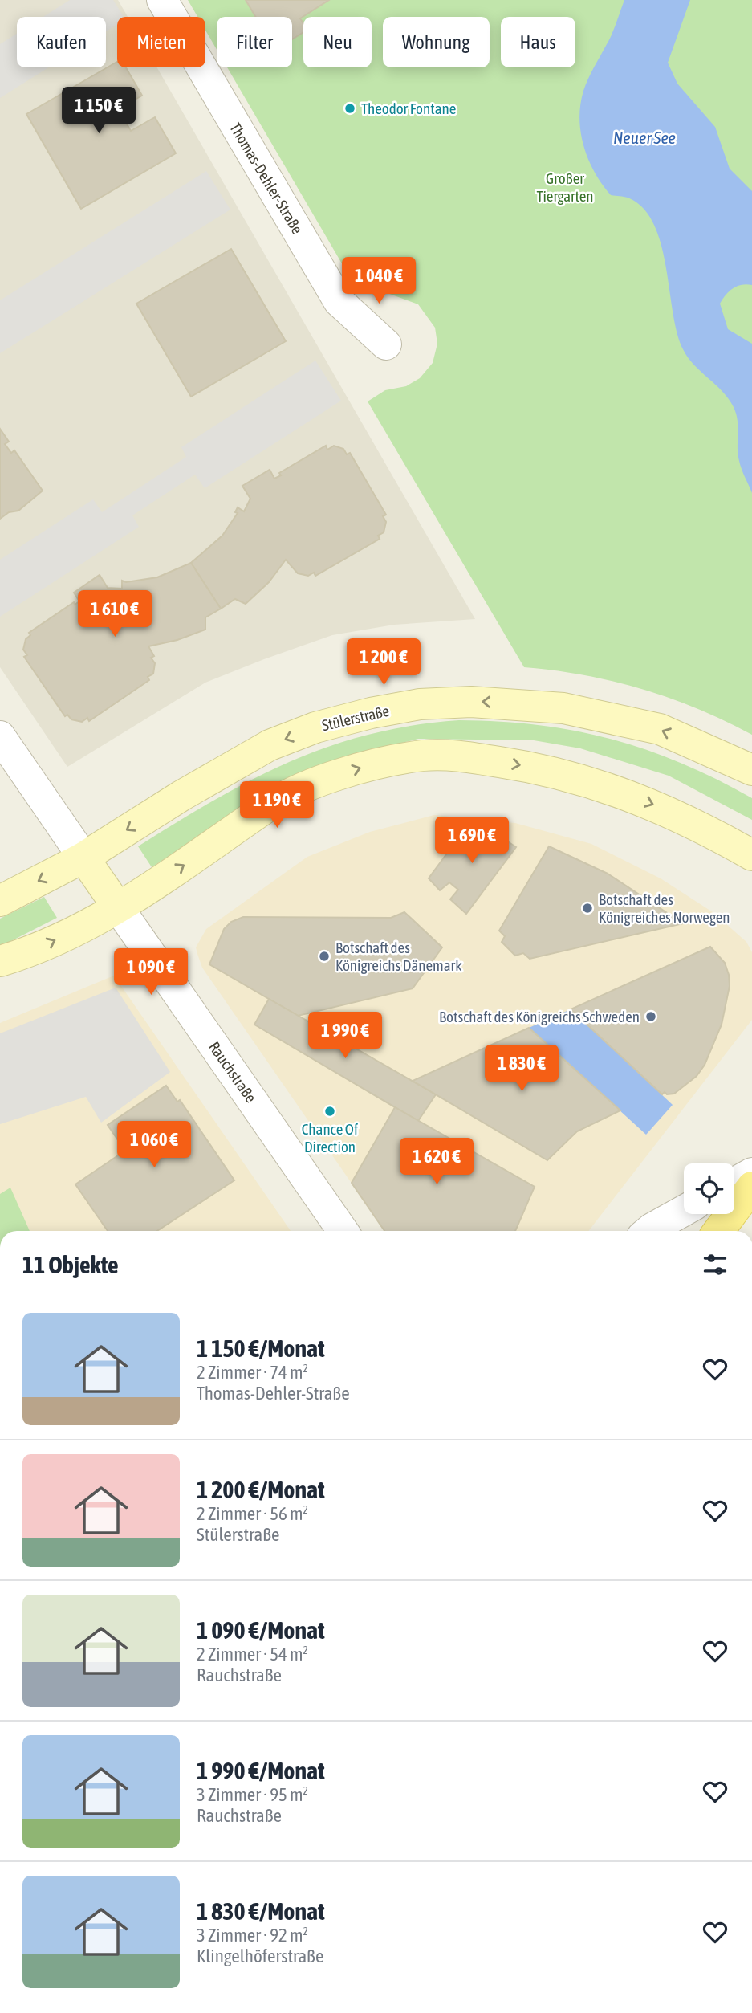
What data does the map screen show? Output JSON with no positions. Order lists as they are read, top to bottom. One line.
{"streets":{"main road":["Stülerstraße"],"street":["Thomas-Dehler-Straße","Rauchstraße"]},"water":["Neuer See"],"parks":["Großer Tiergarten"],"places":["Theodor Fontane","Botschaft des Königreiches Norwegen","Botschaft des Königreichs Dänemark","Botschaft des Königreichs Schweden","Chance Of Direction"],"page":{"chip":["Kaufen","Mieten","Filter","Neu","Wohnung","Haus"],"price":["1 150 €","1 040 €","1 610 €","1 200 €","1 190 €","1 690 €","1 090 €","1 990 €","1 830 €","1 060 €","1 620 €"],"heading":"11 Objekte","list":[{"name":"1 150 €/Monat","note":"2 Zimmer · 74 m² · Thomas-Dehler-Straße"},{"name":"1 200 €/Monat","note":"2 Zimmer · 56 m² · Stülerstraße"},{"name":"1 090 €/Monat","note":"2 Zimmer · 54 m² · Rauchstraße"},{"name":"1 990 €/Monat","note":"3 Zimmer · 95 m² · Rauchstraße"},{"name":"1 830 €/Monat","note":"3 Zimmer · 92 m² · Klingelhöferstraße"}]}}
